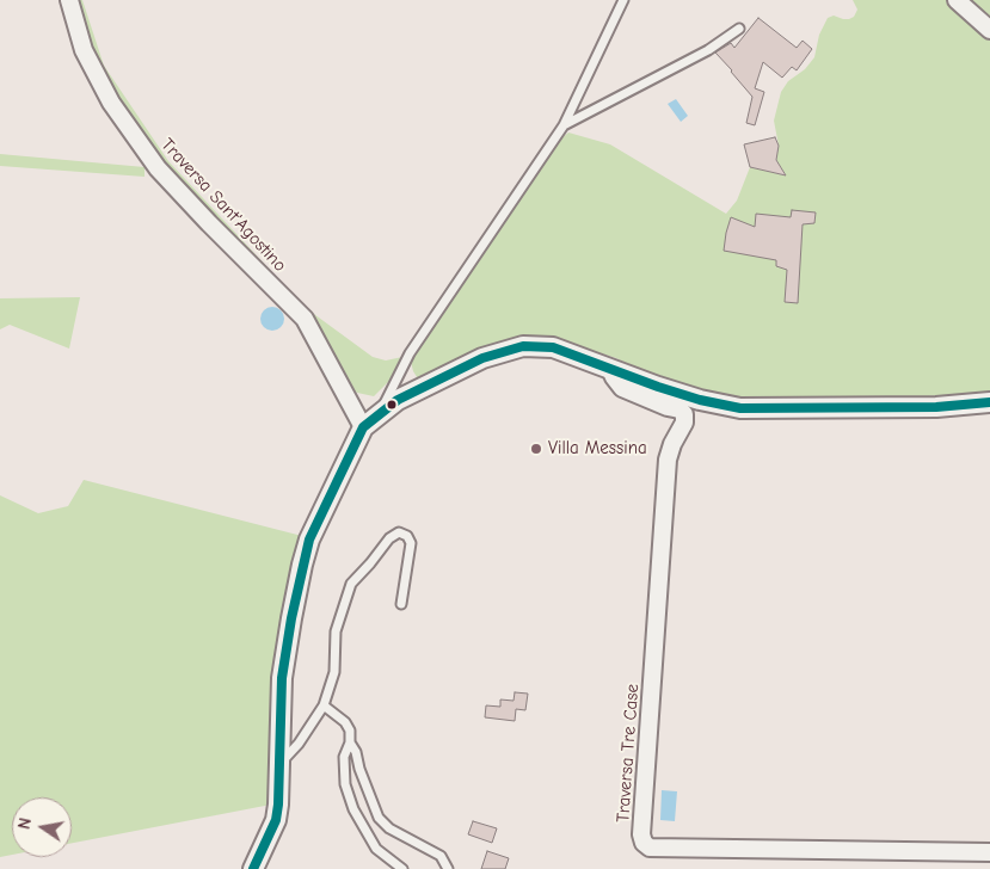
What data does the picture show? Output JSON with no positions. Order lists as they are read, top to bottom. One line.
{"streets":{"street":["Traversa Sant'Agostino","Traversa Tre Case"]},"places":["Villa Messina"],"north":"left"}
